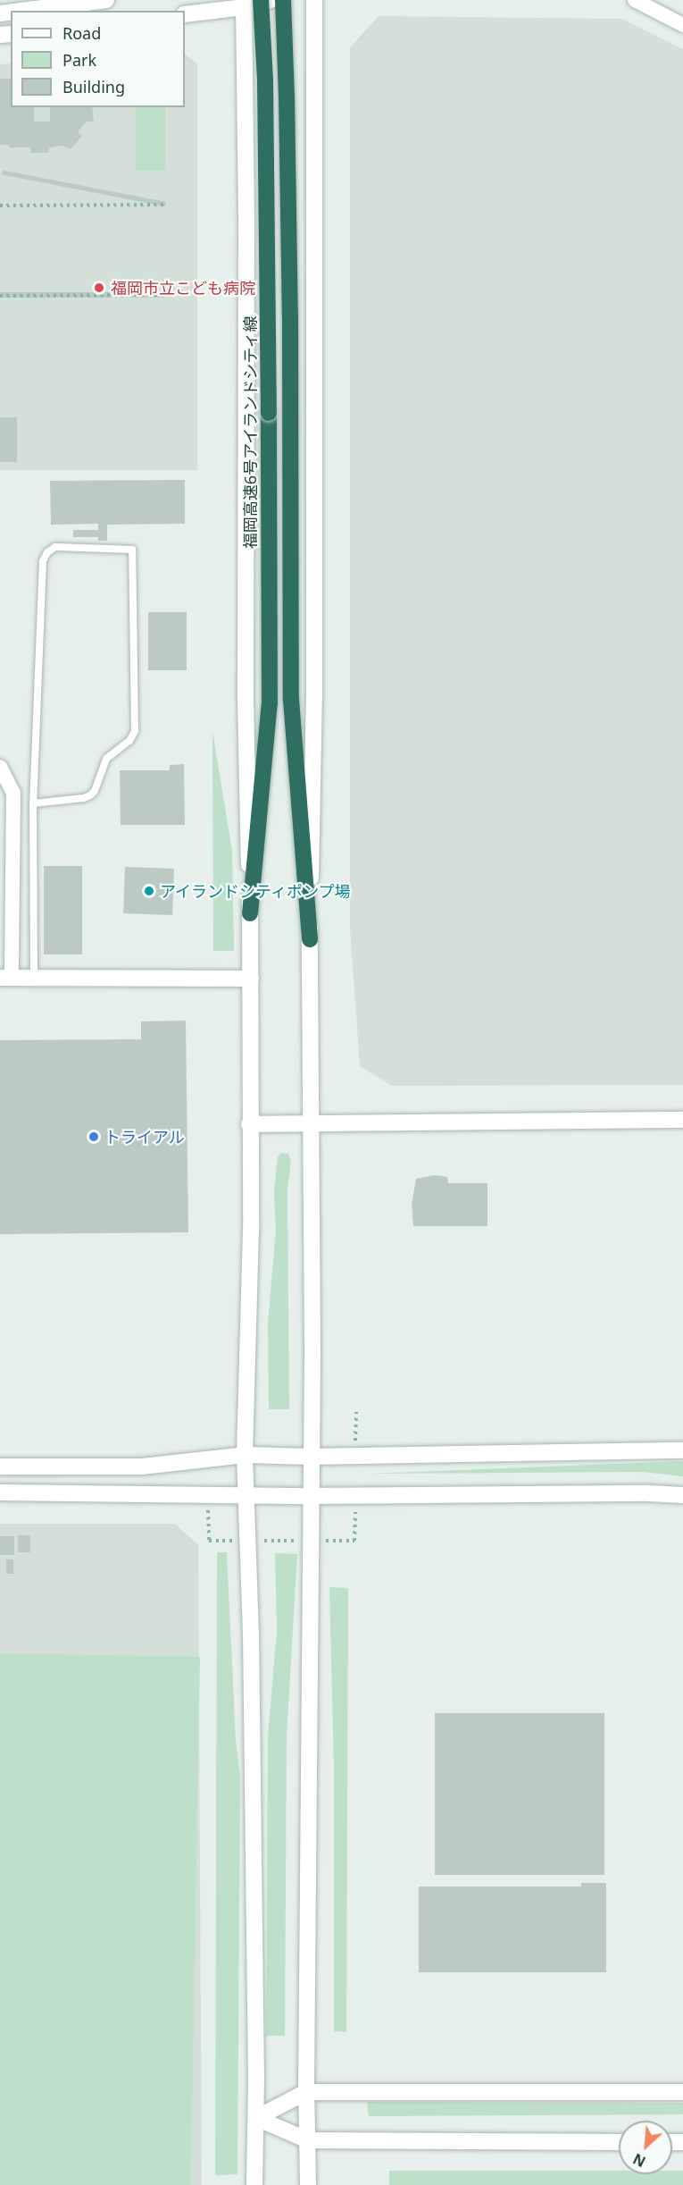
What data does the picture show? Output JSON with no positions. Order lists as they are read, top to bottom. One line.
{"streets":{"highway":["福岡高速6号アイランドシティ線"]},"places":["福岡市立こども病院","アイランドシティポンプ場","トライアル"],"legend":["Road","Park","Building"],"north":"bottom left"}
